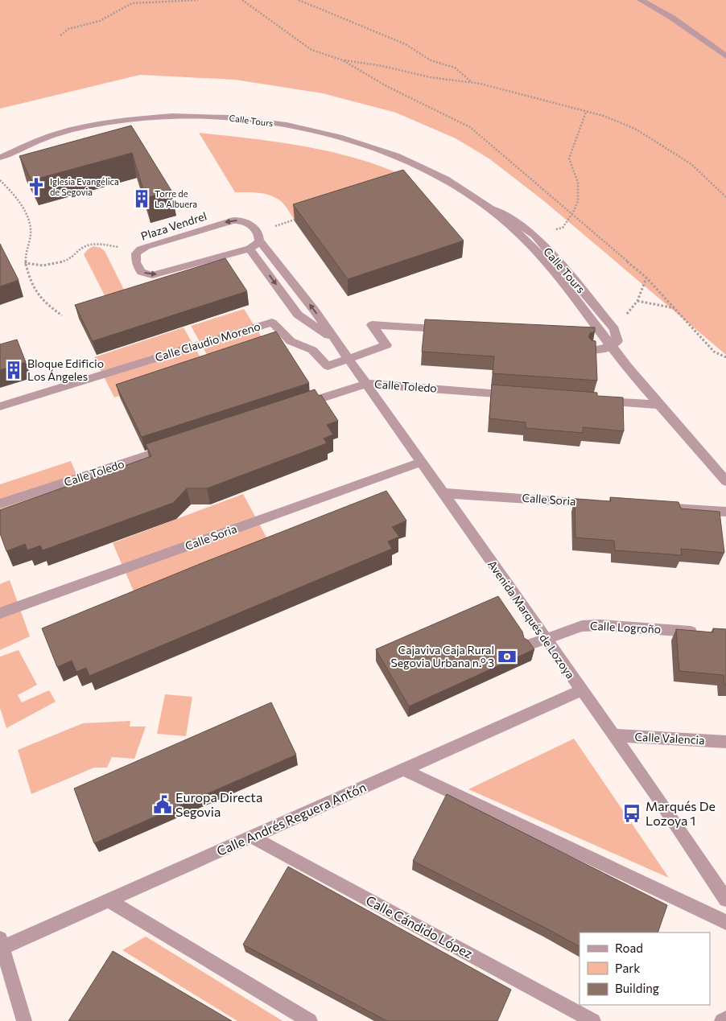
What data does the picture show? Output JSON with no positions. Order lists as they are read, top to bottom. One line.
{"streets":{"street":["Calle Tours","Plaza Vendrel","Calle Claudio Moreno","Calle Toledo","Calle Soria","Avenida Marqués de Lozoya","Calle Logroño","Calle Valencia","Calle Andrés Reguera Antón","Calle Cándido López"]},"crossings":[["Plaza Vendrel","Avenida Marqués de Lozoya"],["Calle Claudio Moreno","Avenida Marqués de Lozoya"],["Calle Toledo","Avenida Marqués de Lozoya"],["Calle Soria","Avenida Marqués de Lozoya"],["Avenida Marqués de Lozoya","Calle Logroño"],["Avenida Marqués de Lozoya","Calle Valencia"],["Avenida Marqués de Lozoya","Calle Andrés Reguera Antón"],["Calle Andrés Reguera Antón","Calle Cándido López"]],"places":{"church":["Iglesia Evangélica de Segovia"],"building":["Torre de La Albuera","Bloque Edificio Los Ángeles"],"bank":["Cajaviva Caja Rural Segovia Urbana n.º 3"],"public building":["Europa Directa Segovia"],"bus stop":["Marqués De Lozoya 1"]},"legend":["Road","Park","Building"]}
